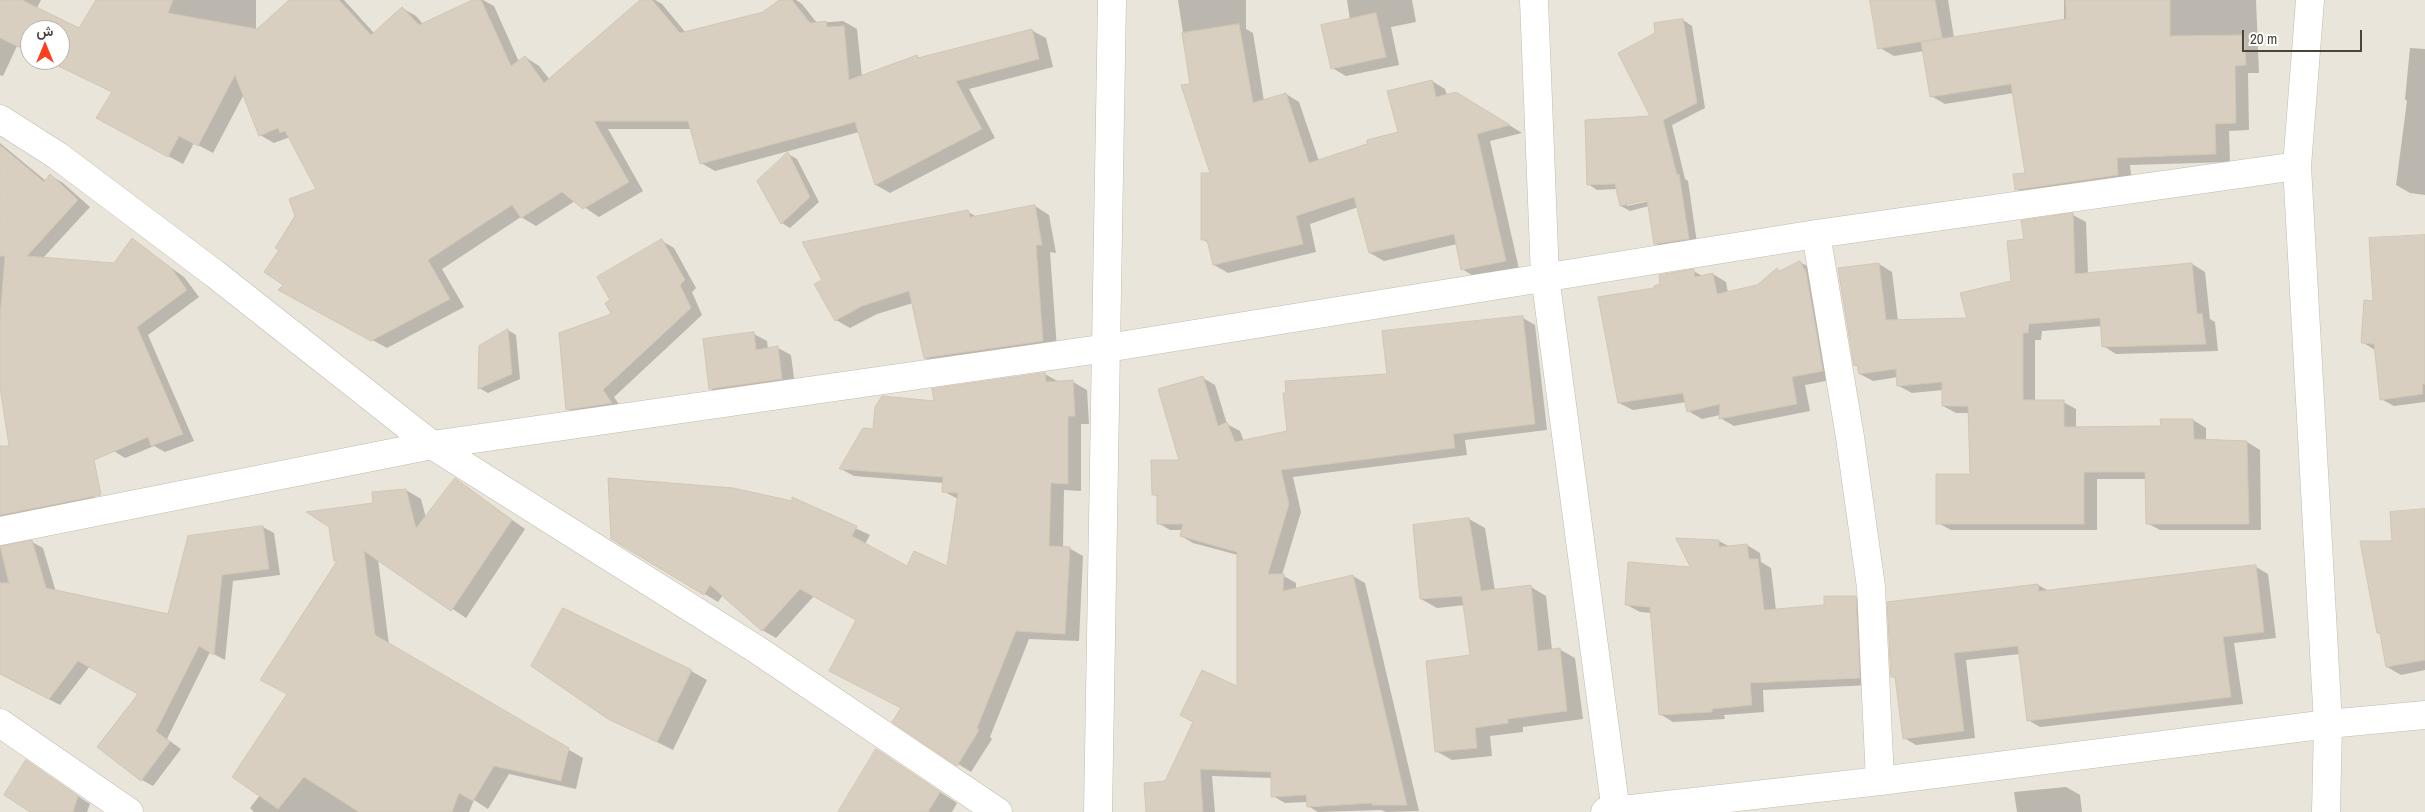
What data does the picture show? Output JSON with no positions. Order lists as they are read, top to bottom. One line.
{"scale_bar":"20 m","north":"top"}
